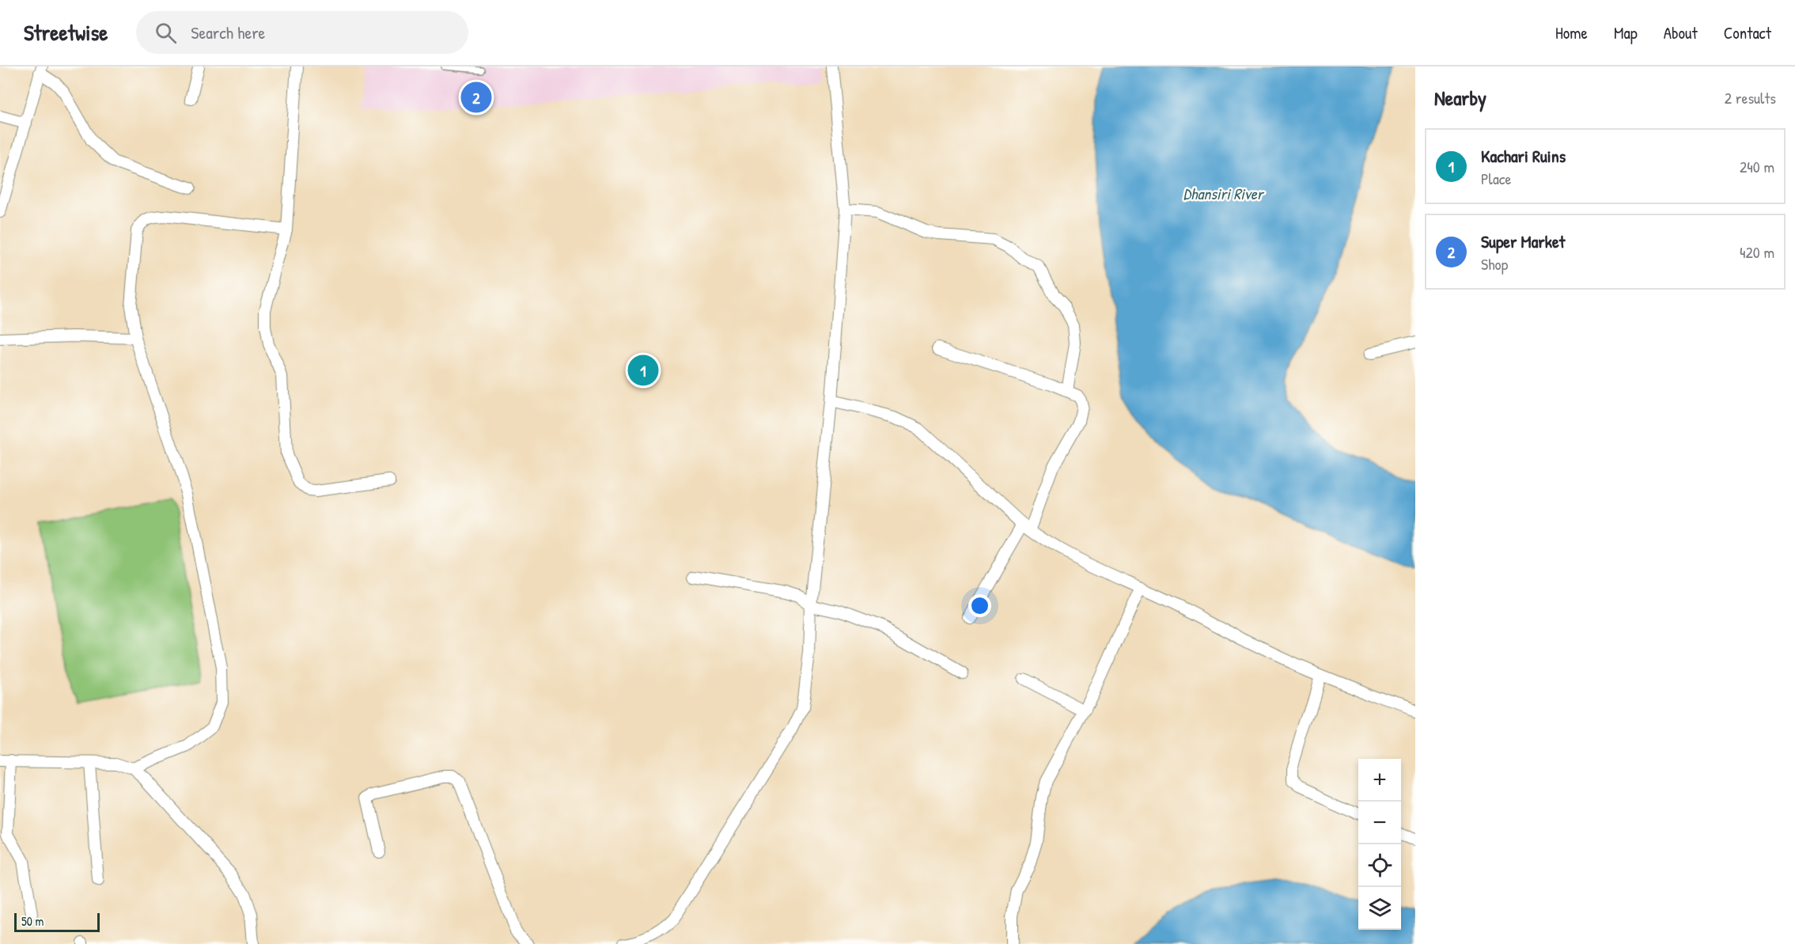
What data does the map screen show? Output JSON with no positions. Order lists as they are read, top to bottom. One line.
{"water":["Dhansiri River"],"scale_bar":"50 m","page":{"header":"Streetwise","search":"Search here","nav":["Home","Map","About","Contact"],"heading":["Nearby","2 results"],"pins":["2","1"],"list":[{"mark":"1","name":"Kachari Ruins","note":"Place","value":"240 m"},{"mark":"2","name":"Super Market","note":"Shop","value":"420 m"}],"map_buttons":["+","−"],"scale":"50 m"}}
